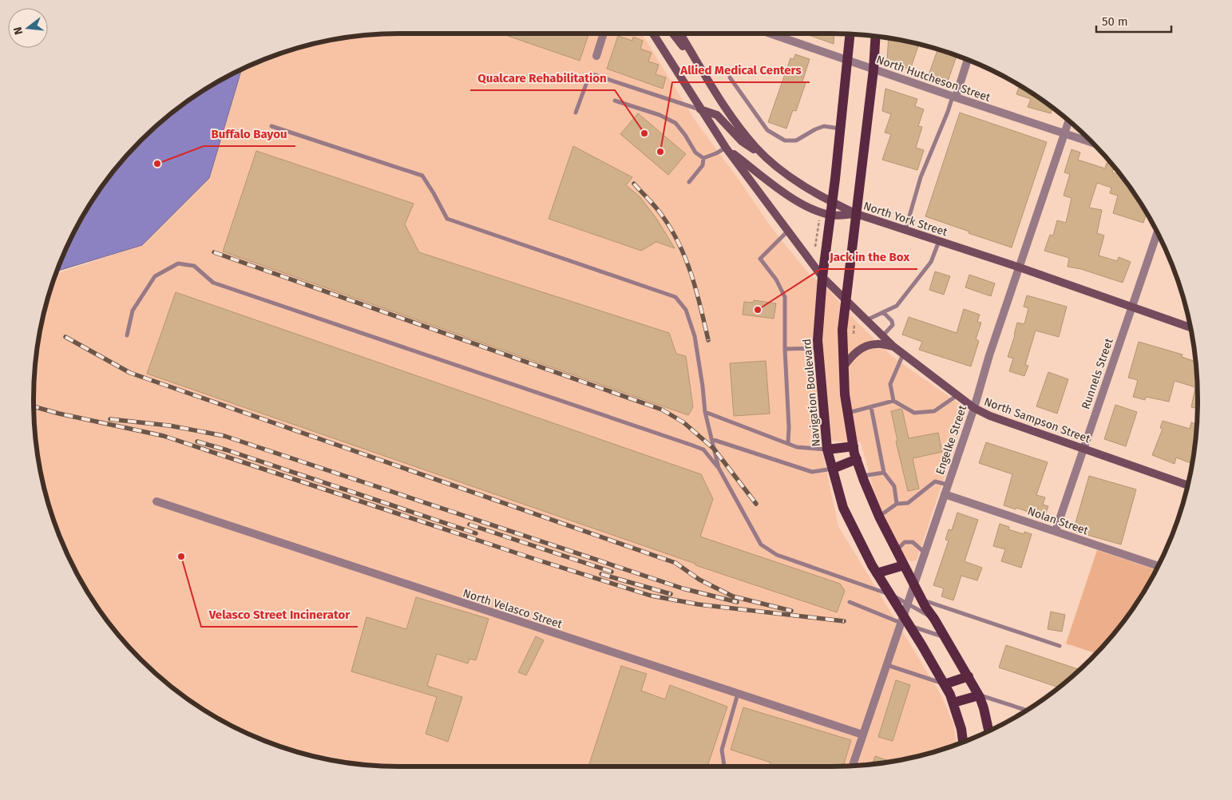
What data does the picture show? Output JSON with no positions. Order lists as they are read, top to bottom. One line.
{"streets":{"main road":["North York Street","Navigation Boulevard","North Sampson Street"],"street":["North Hutcheson Street","Runnels Street","Engelke Street","Nolan Street","North Velasco Street"]},"crossings":[["North Hutcheson Street","Navigation Boulevard"],["North Hutcheson Street","Engelke Street"],["North York Street","Runnels Street"],["North York Street","Navigation Boulevard"],["North York Street","Engelke Street"],["Runnels Street","North Sampson Street"],["Runnels Street","Nolan Street"],["Navigation Boulevard","North Sampson Street"],["Navigation Boulevard","Engelke Street"],["North Sampson Street","Engelke Street"],["Engelke Street","Nolan Street"],["Engelke Street","North Velasco Street"]],"places":["Qualcare Rehabilitation","Allied Medical Centers","Buffalo Bayou","Jack in the Box","Velasco Street Incinerator"],"scale_bar":"50 m","north":"left"}
